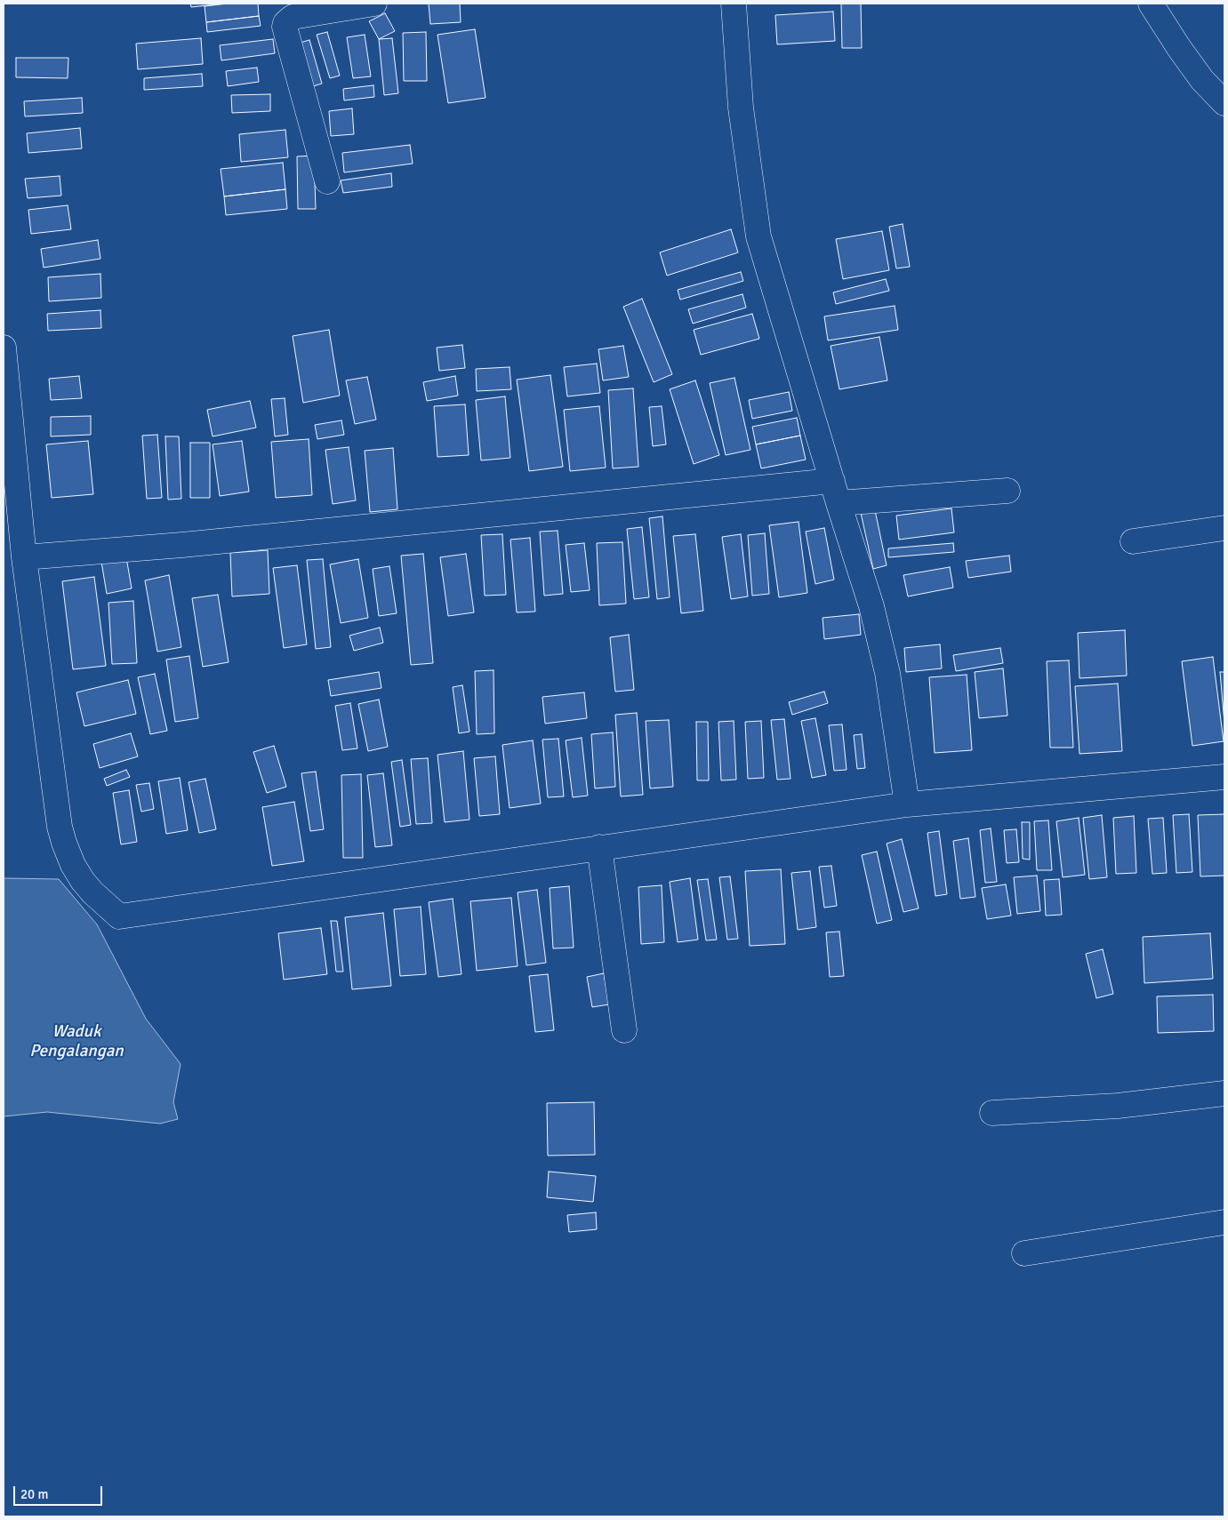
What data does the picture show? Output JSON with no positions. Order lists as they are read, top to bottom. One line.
{"water":["Waduk Pengalangan"],"scale_bar":"20 m"}
